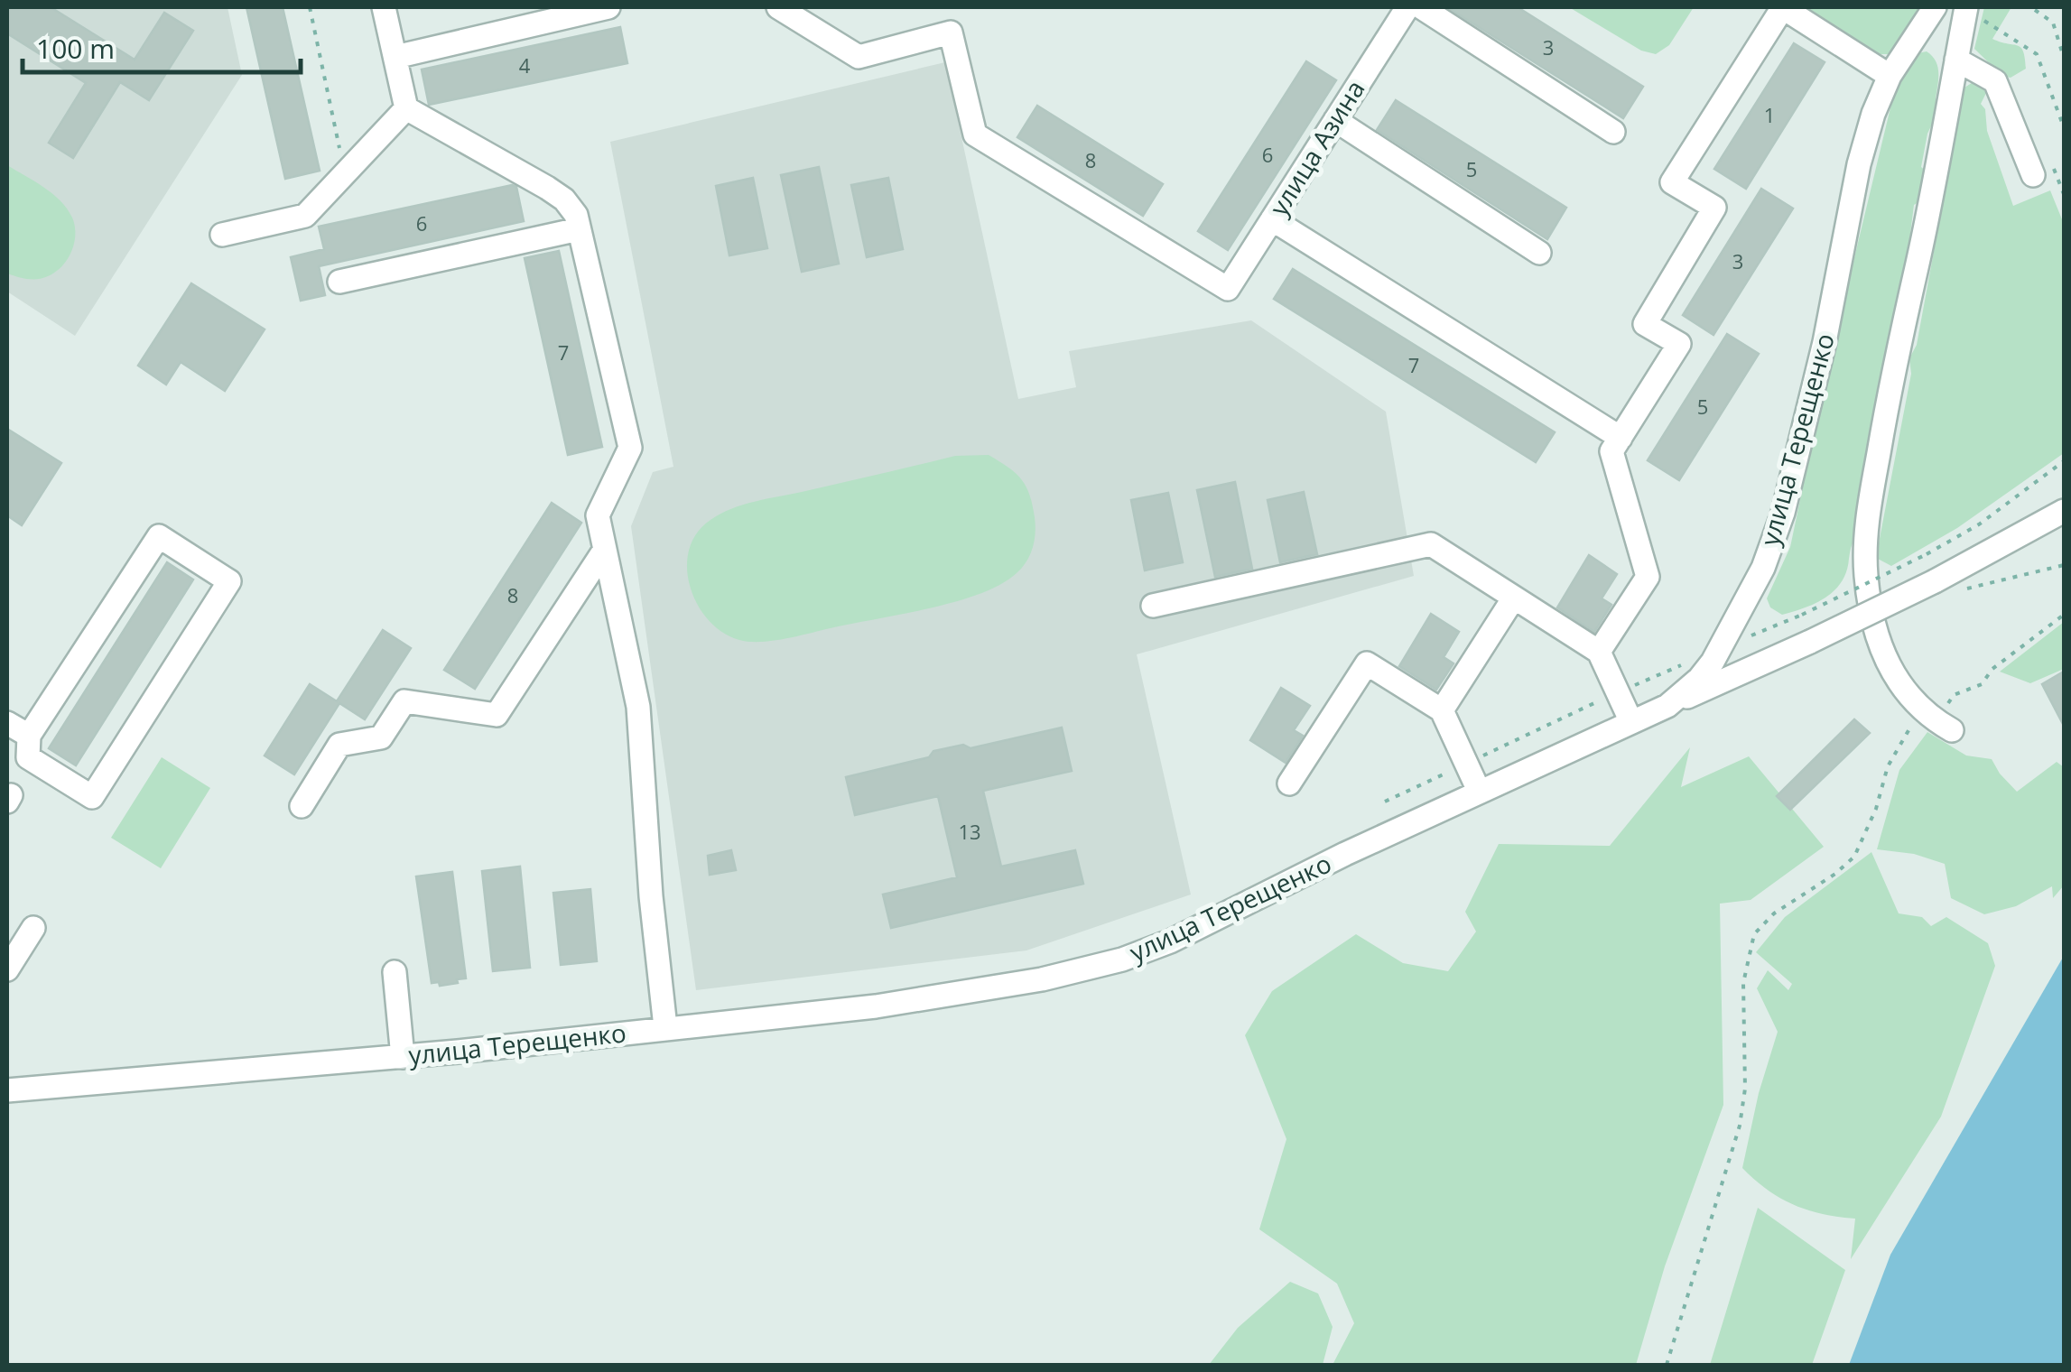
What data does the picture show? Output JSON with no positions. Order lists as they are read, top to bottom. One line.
{"streets":{"street":["улица Азина","улица Терещенко"]},"house_numbers":["3","4","1","6","8","5","6","3","7","7","5","8","13"],"scale_bar":"100 m"}
